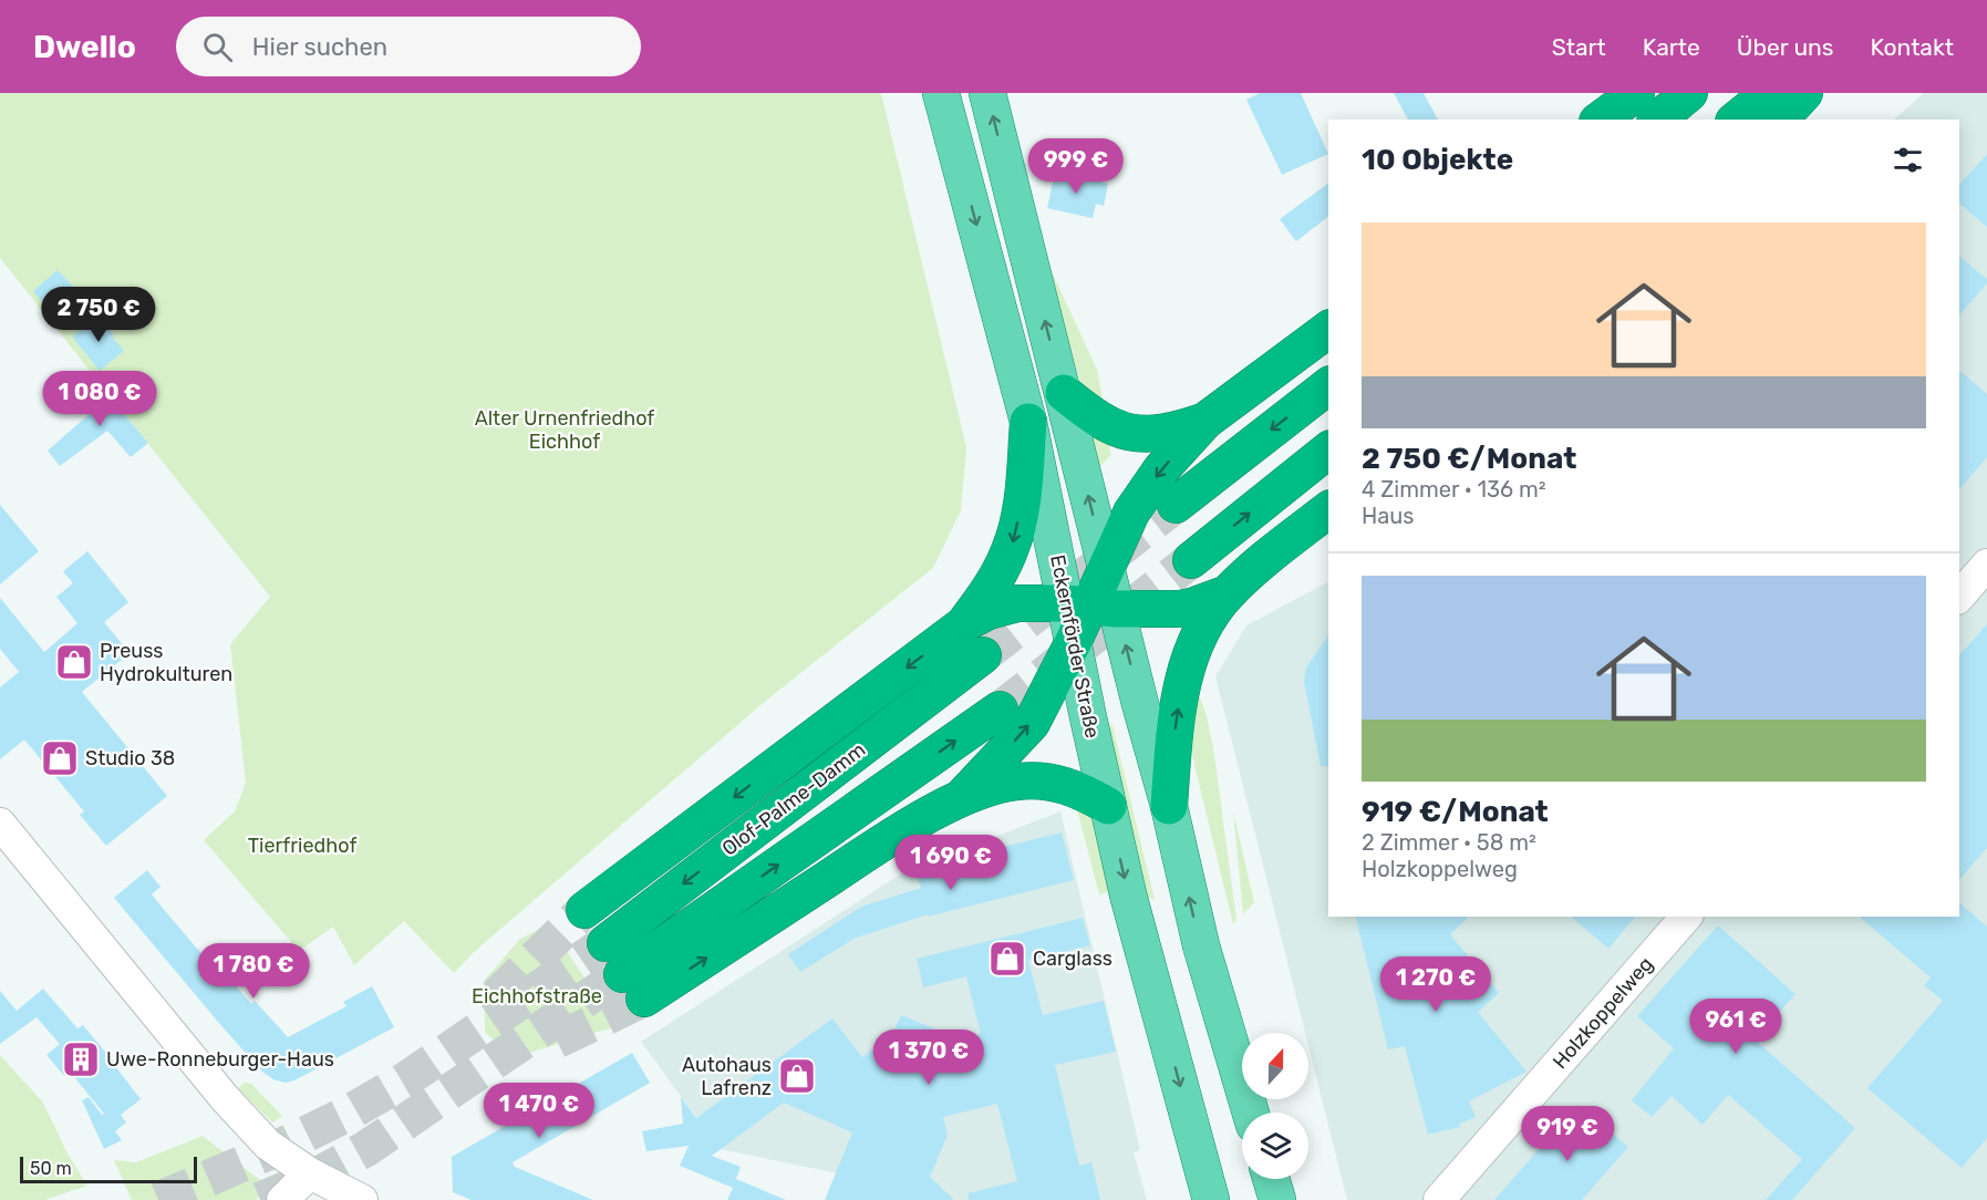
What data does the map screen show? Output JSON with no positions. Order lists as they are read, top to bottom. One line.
{"streets":{"highway":["Olof-Palme-Damm"],"main road":["Eckernförder Straße"],"street":["Holzkoppelweg"]},"parks":["Alter Urnenfriedhof Eichhof","Tierfriedhof","Eichhofstraße"],"places":{"shop":["Preuss Hydrokulturen","Studio 38","Carglass","Autohaus Lafrenz"],"building":["Uwe-Ronneburger-Haus"]},"scale_bar":"50 m","north":"top","page":{"header":"Dwello","search":"Hier suchen","nav":["Start","Karte","Über uns","Kontakt"],"heading":"10 Objekte","price":["999 €","2 750 €","1 080 €","1 690 €","1 780 €","1 270 €","961 €","1 370 €","1 470 €","919 €"],"list":[{"name":"2 750 €/Monat","note":"4 Zimmer · 136 m² · Haus"},{"name":"919 €/Monat","note":"2 Zimmer · 58 m² · Holzkoppelweg"}],"scale":"50 m"}}
